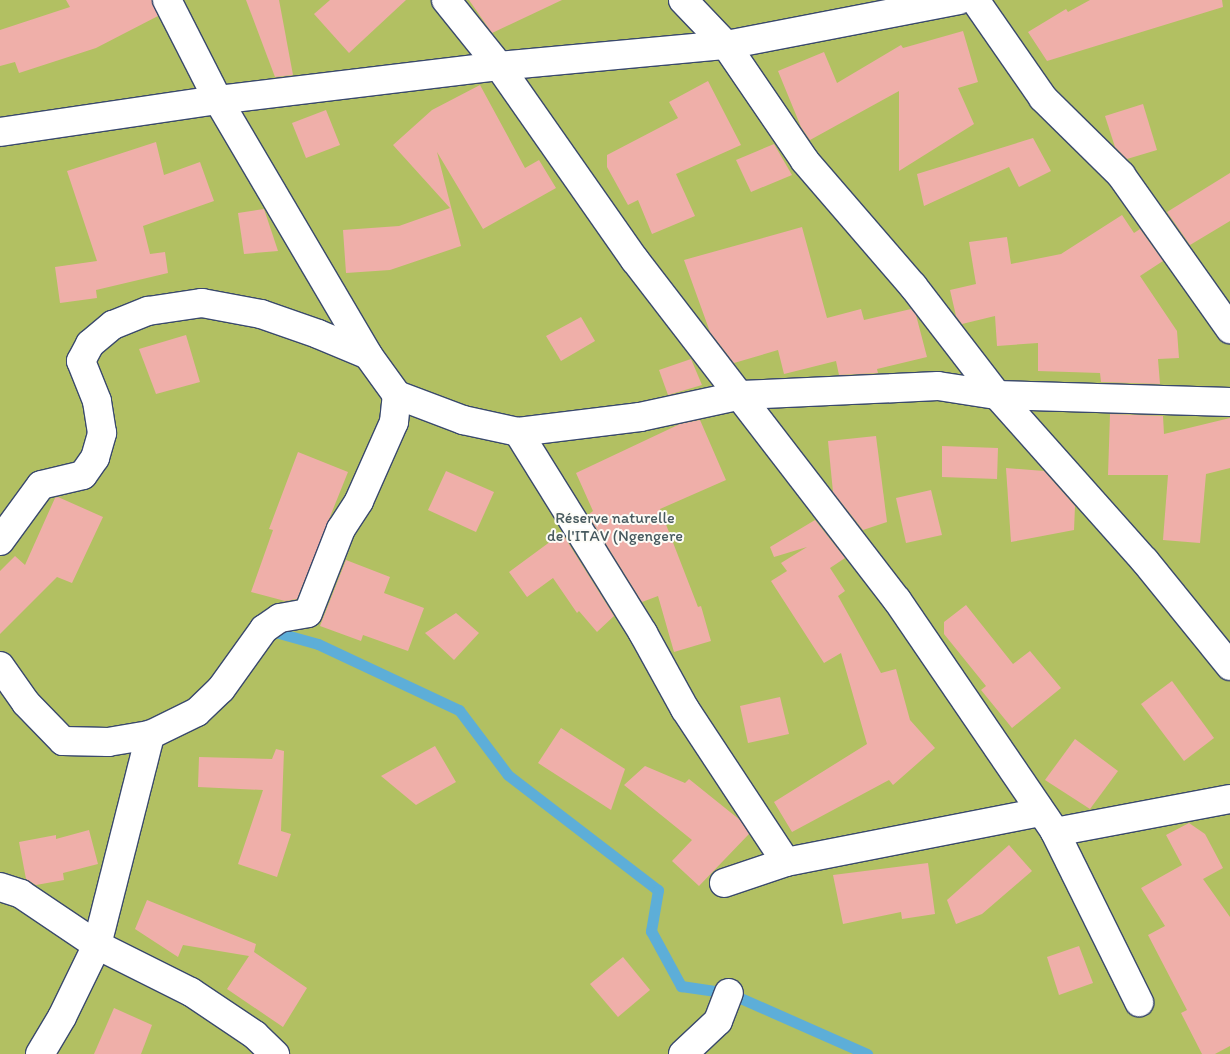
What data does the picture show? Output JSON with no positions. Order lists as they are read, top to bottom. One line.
{"parks":["Réserve naturelle de l'ITAV (Ngengere"]}
